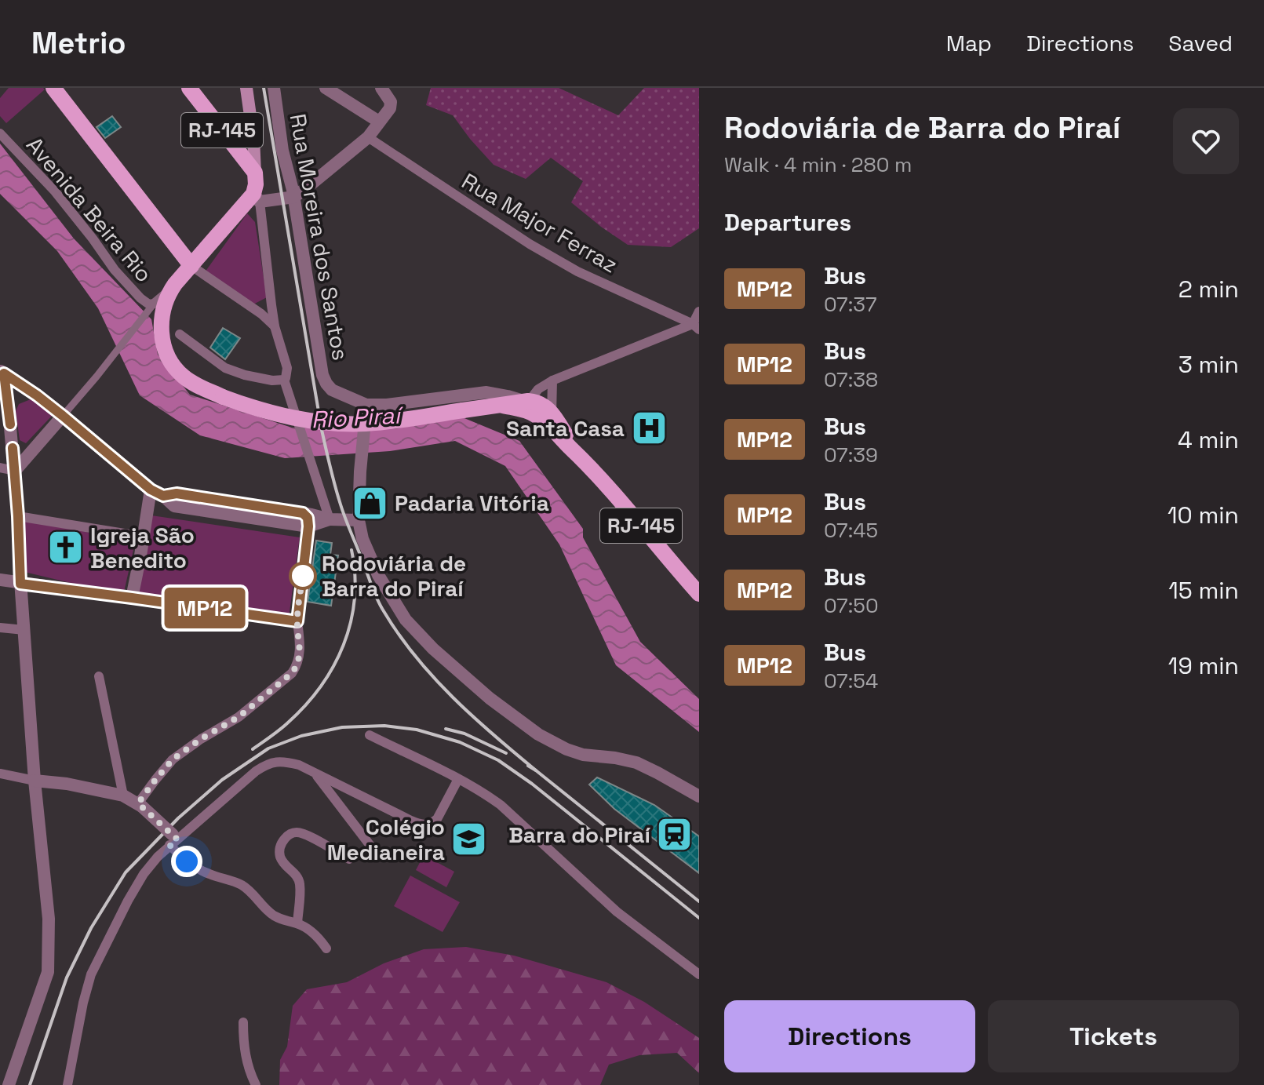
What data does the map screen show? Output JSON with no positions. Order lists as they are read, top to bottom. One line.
{"streets":{"main road":["RJ-145"],"street":["Avenida Beira Rio","Rua Major Ferraz","Rua Moreira dos Santos"]},"water":["Rio Piraí"],"places":{"hospital":["Santa Casa"],"shop":["Padaria Vitória"],"church":["Igreja São Benedito"],"other":["Rodoviária de Barra do Piraí"],"station":["Barra do Piraí"],"school or university":["Colégio Medianeira"]},"lines":["bus line MP12"],"page":{"header":"Metrio","nav":["Map","Directions","Saved"],"on_map":"MP12","heading":[["Rodoviária de Barra do Piraí","Walk · 4 min · 280 m"],"Departures"],"list":[{"mark":"MP12","name":"Bus","note":"07:37","value":"2 min"},{"mark":"MP12","name":"Bus","note":"07:38","value":"3 min"},{"mark":"MP12","name":"Bus","note":"07:39","value":"4 min"},{"mark":"MP12","name":"Bus","note":"07:45","value":"10 min"},{"mark":"MP12","name":"Bus","note":"07:50","value":"15 min"},{"mark":"MP12","name":"Bus","note":"07:54","value":"19 min"}],"buttons":["Directions","Tickets"]}}
